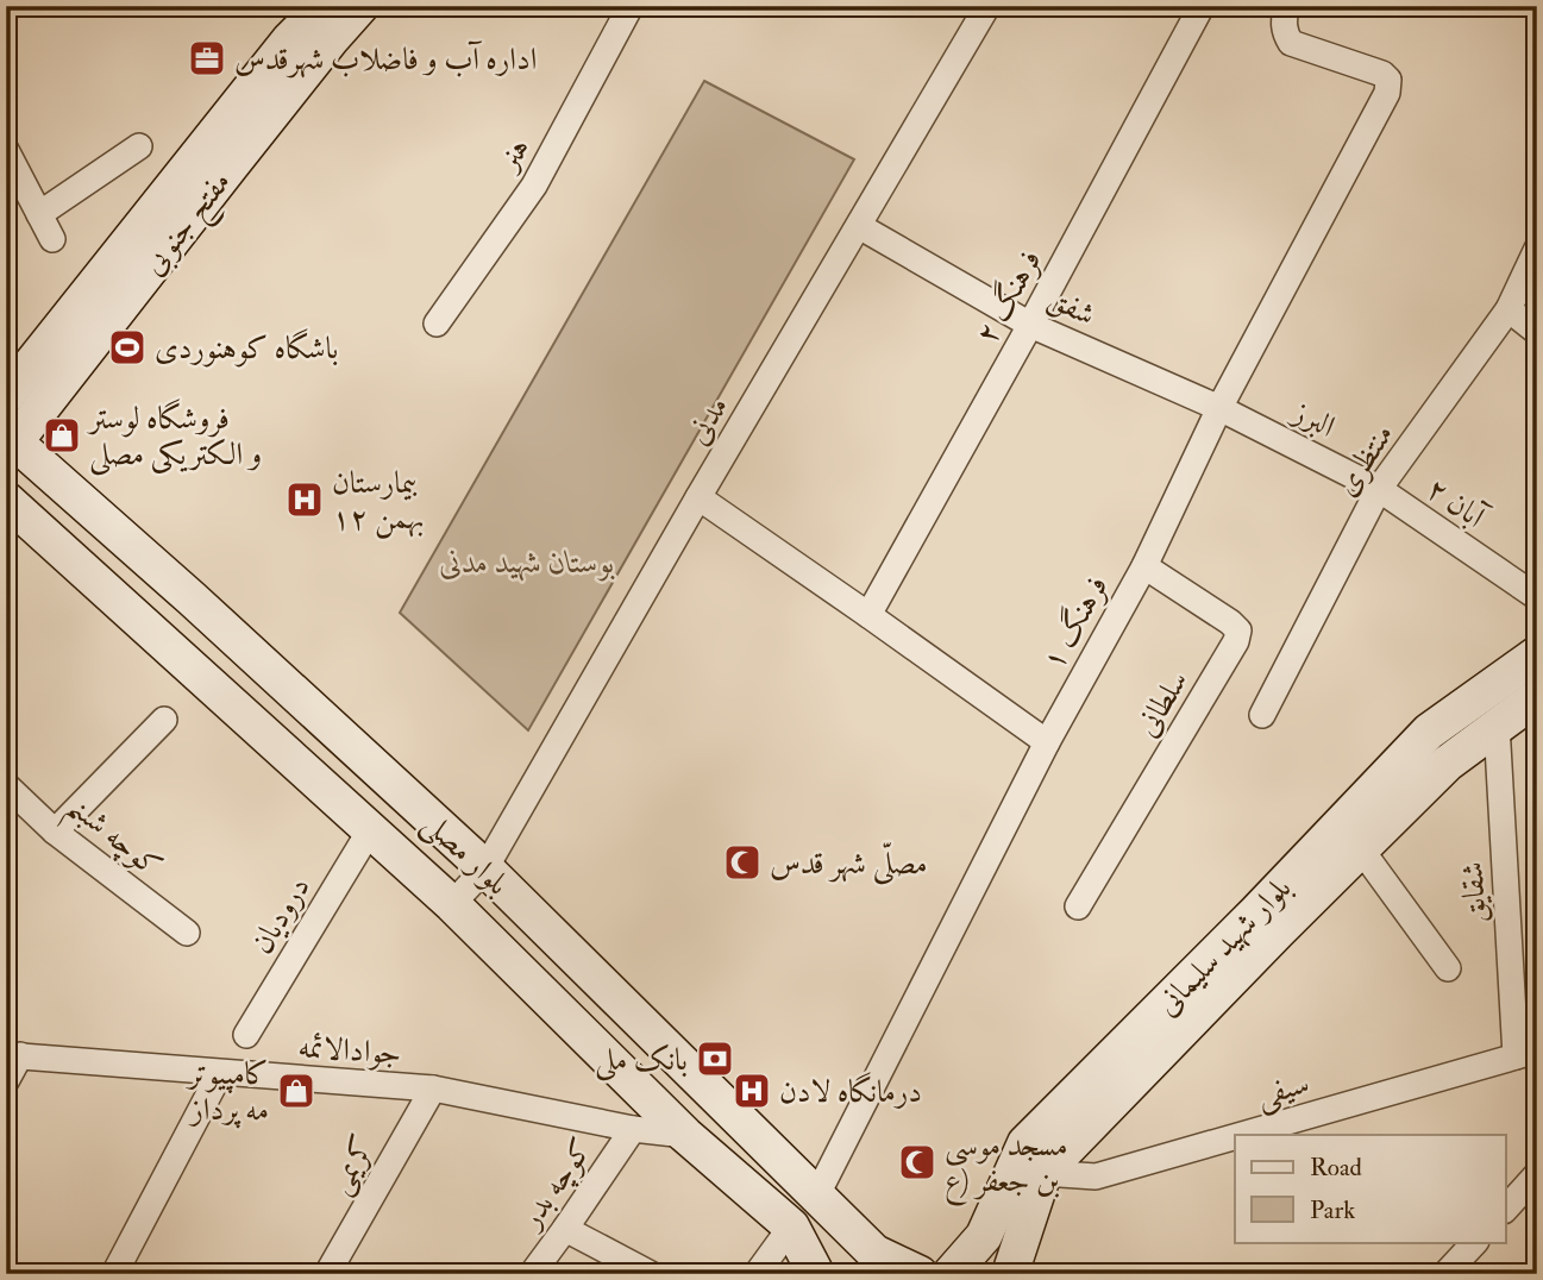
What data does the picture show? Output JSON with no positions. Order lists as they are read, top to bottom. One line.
{"streets":{"main road":["مفتح جنوبی","بلوار مصلی","بلوار شهید سلیمانی"],"street":["هنر","فرهنگ ۲","شفق","البرز","مدنی","منتظری","آبان ۲","فرهنگ ۱","سلطانی","کوچه شبنم","شقایق","درودیان","جوادالائمه","سیفی","کریمی","کوچه بدر"]},"crossings":[["مفتح جنوبی","بلوار مصلی"],["فرهنگ ۲","شفق"],["شفق","البرز"],["شفق","مدنی"],["شفق","فرهنگ ۱"],["البرز","منتظری"],["البرز","آبان ۲"],["البرز","فرهنگ ۱"],["مدنی","بلوار مصلی"],["منتظری","آبان ۲"],["فرهنگ ۱","سلطانی"],["فرهنگ ۱","بلوار مصلی"],["بلوار مصلی","درودیان"],["بلوار مصلی","جوادالائمه"],["شقایق","بلوار شهید سلیمانی"],["شقایق","سیفی"],["بلوار شهید سلیمانی","سیفی"],["جوادالائمه","کریمی"],["جوادالائمه","کوچه بدر"]],"parks":["بوستان شهید مدنی"],"places":{"office":["اداره آب و فاضلاب شهرقدس"],"sports":["باشگاه کوهنوردی"],"shop":["فروشگاه لوستر و الکتریکی مصلی","کامپیوتر مه پرداز"],"hospital":["بیمارستان ۱۲ بهمن","درمانگاه لادن"],"mosque":["مصلّی شهر قدس","مسجد موسی بن جعفر (ع"],"bank":["بانک ملی"]},"legend":["Road","Park"]}
